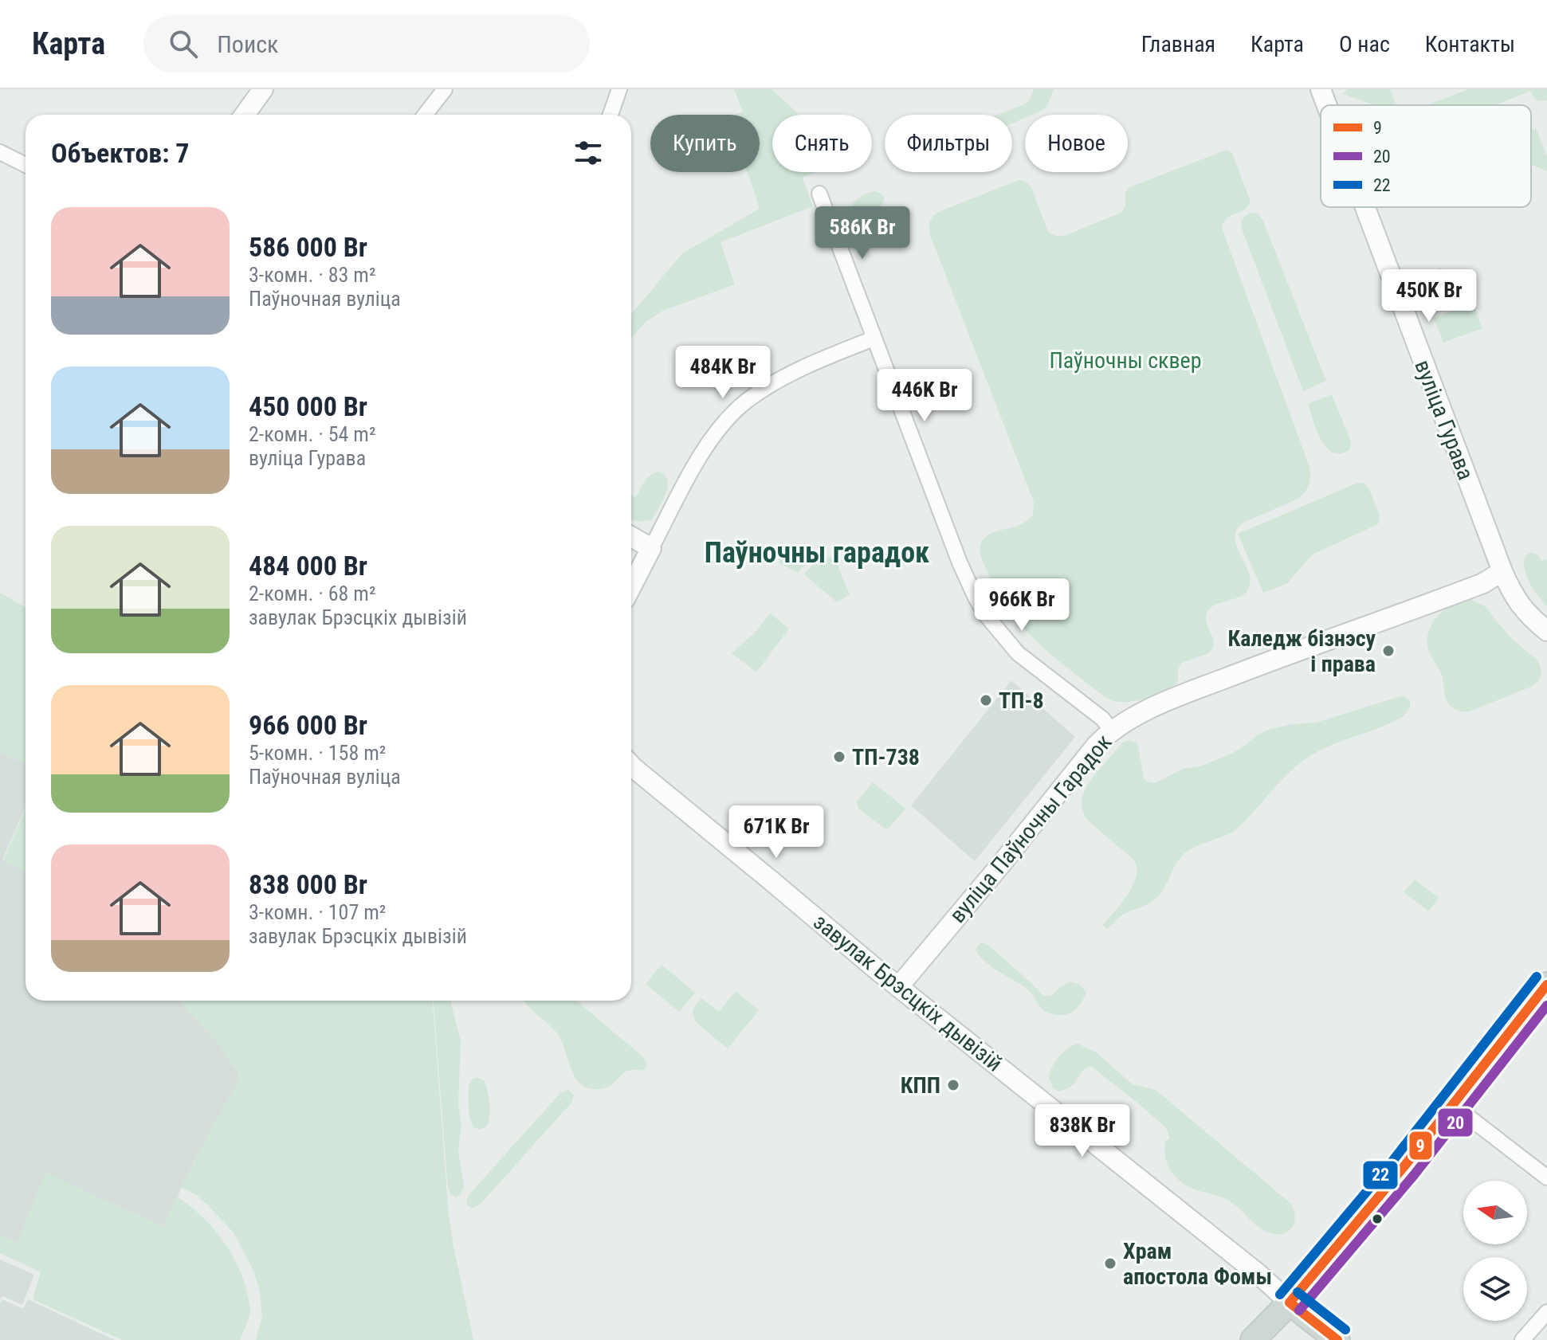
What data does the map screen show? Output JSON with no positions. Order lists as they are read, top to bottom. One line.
{"streets":{"main road":["завулак Брэсцкіх дывізій"],"street":["вуліца Гурава","вуліца Паўночны Гарадок"]},"crossings":[["вуліца Гурава","вуліца Паўночны Гарадок"],["вуліца Паўночны Гарадок","завулак Брэсцкіх дывізій"]],"districts":["Паўночны гарадок"],"parks":["Паўночны сквер"],"places":["Каледж бізнэсу і права","ТП-8","ТП-738","КПП","Храм апостола Фомы"],"lines":["transit line 22","transit line 9","transit line 20"],"legend":["9","20","22"],"north":"left","page":{"header":"Карта","search":"Поиск","nav":["Главная","Карта","О нас","Контакты"],"chip":["Купить","Снять","Фильтры","Новое"],"heading":"Объектов: 7","list":[{"name":"586 000 Br","note":"3-комн. · 83 m² · Паўночная вуліца"},{"name":"450 000 Br","note":"2-комн. · 54 m² · вуліца Гурава"},{"name":"484 000 Br","note":"2-комн. · 68 m² · завулак Брэсцкіх дывізій"},{"name":"966 000 Br","note":"5-комн. · 158 m² · Паўночная вуліца"},{"name":"838 000 Br","note":"3-комн. · 107 m² · завулак Брэсцкіх дывізій"}],"price":["586K Br","450K Br","484K Br","446K Br","966K Br","671K Br","838K Br"]}}
